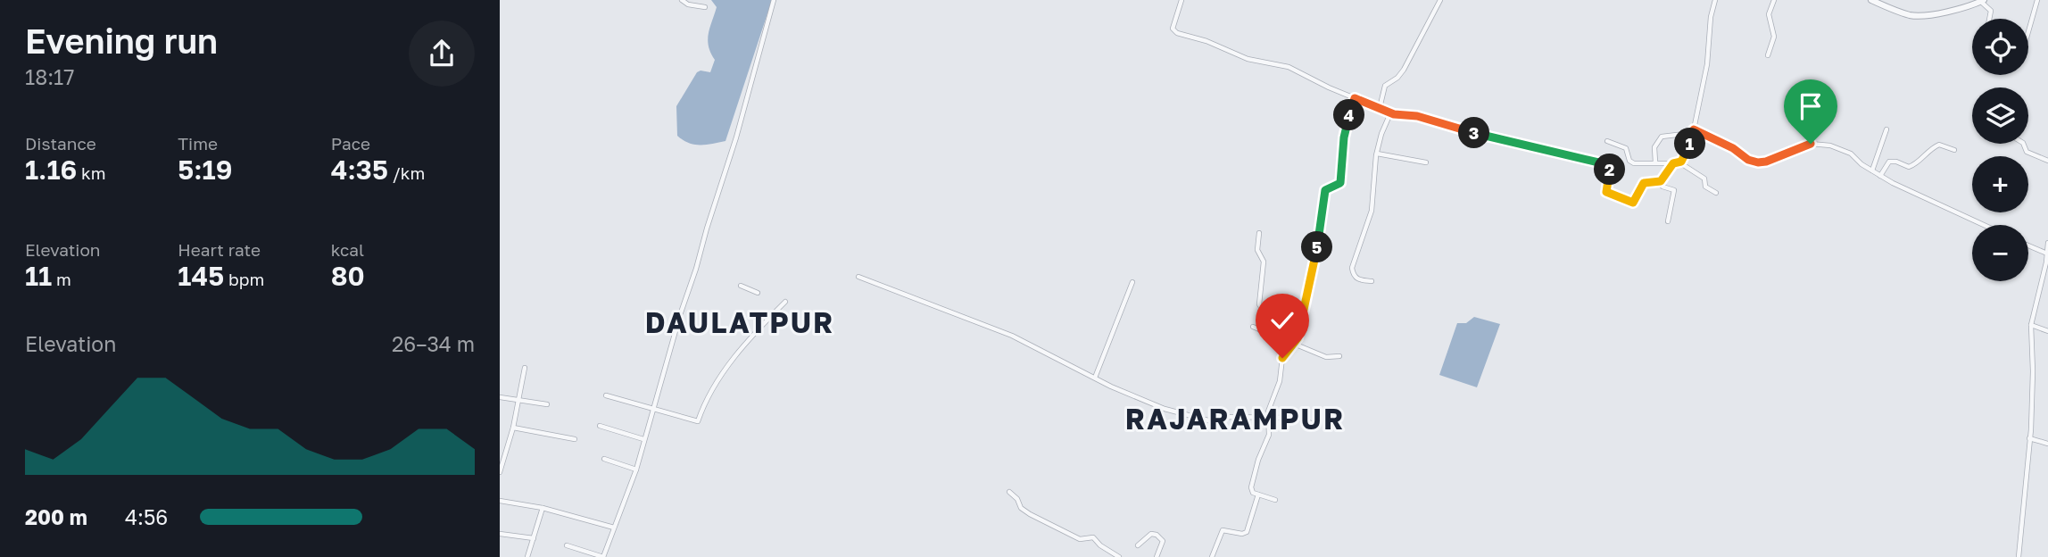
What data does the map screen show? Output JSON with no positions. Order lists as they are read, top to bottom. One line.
{"districts":["DAULATPUR","RAJARAMPUR"],"page":{"heading":["Evening run","18:17"],"map_buttons":["+","−"],"pins":["4","3","1","2","5"],"stats":[["Distance","1.16 km"],["Time","5:19"],["Pace","4:35 /km"],["Elevation","11 m"],["Heart rate","145 bpm"],["kcal","80"]],"chart":["Elevation","26–34 m"],"list":[{"name":"200 m","note":"4:56"}]}}
